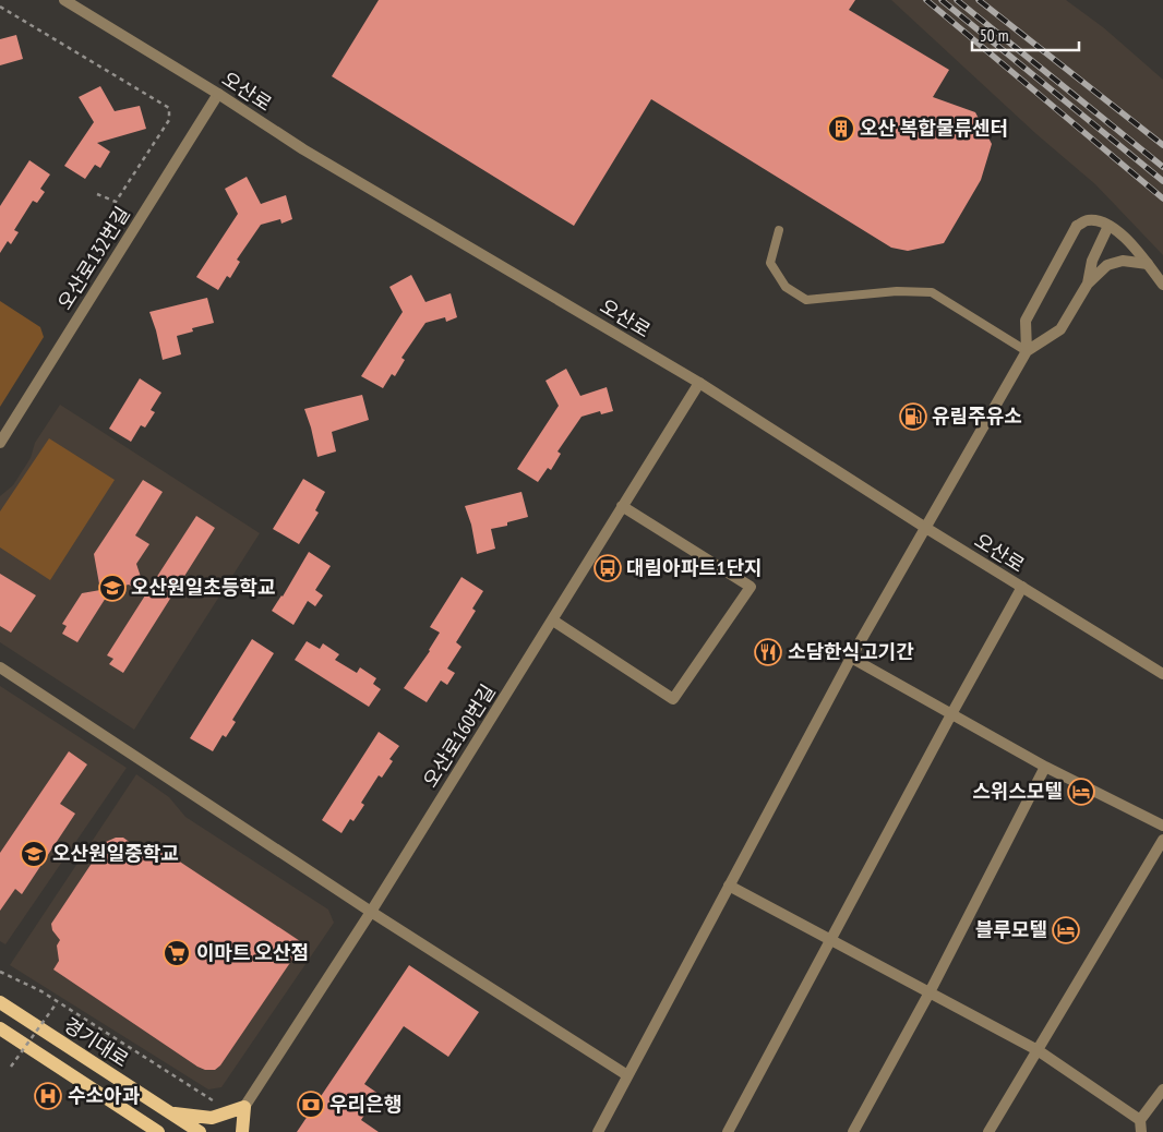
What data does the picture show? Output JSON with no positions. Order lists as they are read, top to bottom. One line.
{"streets":{"main road":["경기대로"],"street":["오산로","오산로132번길","오산로160번길"]},"crossings":[["오산로","오산로132번길"],["오산로","오산로160번길"]],"places":{"building":["오산 복합물류센터"],"fuel station":["유림주유소"],"bus stop":["대림아파트1단지"],"school or university":["오산원일초등학교","오산원일중학교"],"restaurant":["소담한식고기간"],"hotel":["스위스모텔","블루모텔"],"supermarket":["이마트 오산점"],"hospital":["수소아과"],"bank":["우리은행"]},"scale_bar":"50 m"}
